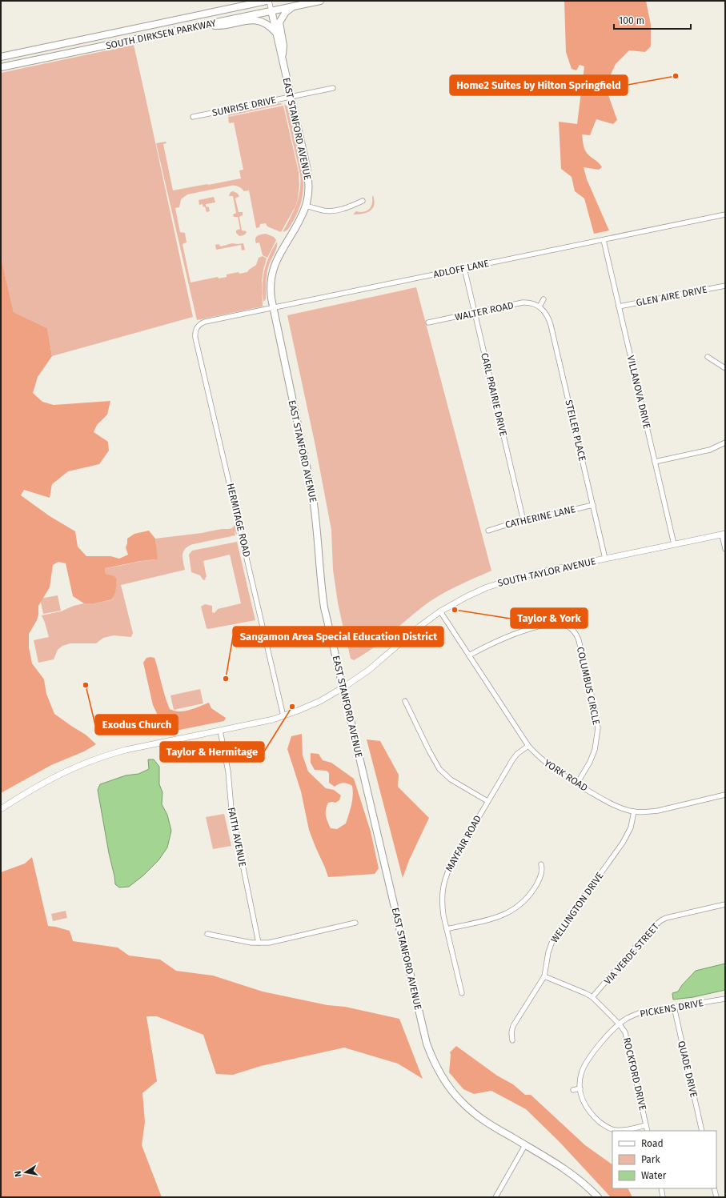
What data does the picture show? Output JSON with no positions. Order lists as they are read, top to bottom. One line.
{"streets":{"main road":["SOUTH DIRKSEN PARKWAY","EAST STANFORD AVENUE"],"street":["SUNRISE DRIVE","ADLOFF LANE","GLEN AIRE DRIVE","WALTER ROAD","VILLANOVA DRIVE","CARL PRAIRIE DRIVE","STEILER PLACE","CATHERINE LANE","HERMITAGE ROAD","SOUTH TAYLOR AVENUE","COLUMBUS CIRCLE","YORK ROAD","FAITH AVENUE","MAYFAIR ROAD","WELLINGTON DRIVE","VIA VERDE STREET","PICKENS DRIVE","QUADE DRIVE","ROCKFORD DRIVE"]},"crossings":[["SOUTH DIRKSEN PARKWAY","EAST STANFORD AVENUE"],["SUNRISE DRIVE","EAST STANFORD AVENUE"],["EAST STANFORD AVENUE","ADLOFF LANE"],["EAST STANFORD AVENUE","SOUTH TAYLOR AVENUE"],["ADLOFF LANE","VILLANOVA DRIVE"],["ADLOFF LANE","CARL PRAIRIE DRIVE"],["ADLOFF LANE","HERMITAGE ROAD"],["GLEN AIRE DRIVE","VILLANOVA DRIVE"],["WALTER ROAD","CARL PRAIRIE DRIVE"],["WALTER ROAD","STEILER PLACE"],["VILLANOVA DRIVE","SOUTH TAYLOR AVENUE"],["CARL PRAIRIE DRIVE","CATHERINE LANE"],["STEILER PLACE","CATHERINE LANE"],["STEILER PLACE","SOUTH TAYLOR AVENUE"],["HERMITAGE ROAD","SOUTH TAYLOR AVENUE"],["SOUTH TAYLOR AVENUE","YORK ROAD"],["SOUTH TAYLOR AVENUE","FAITH AVENUE"],["COLUMBUS CIRCLE","YORK ROAD"],["YORK ROAD","MAYFAIR ROAD"],["YORK ROAD","WELLINGTON DRIVE"],["VIA VERDE STREET","ROCKFORD DRIVE"],["PICKENS DRIVE","QUADE DRIVE"],["PICKENS DRIVE","ROCKFORD DRIVE"]],"places":["Home2 Suites by Hilton Springfield","Taylor & York","Sangamon Area Special Education District","Exodus Church","Taylor & Hermitage"],"legend":["Road","Park","Water"],"scale_bar":"100 m","north":"left"}
